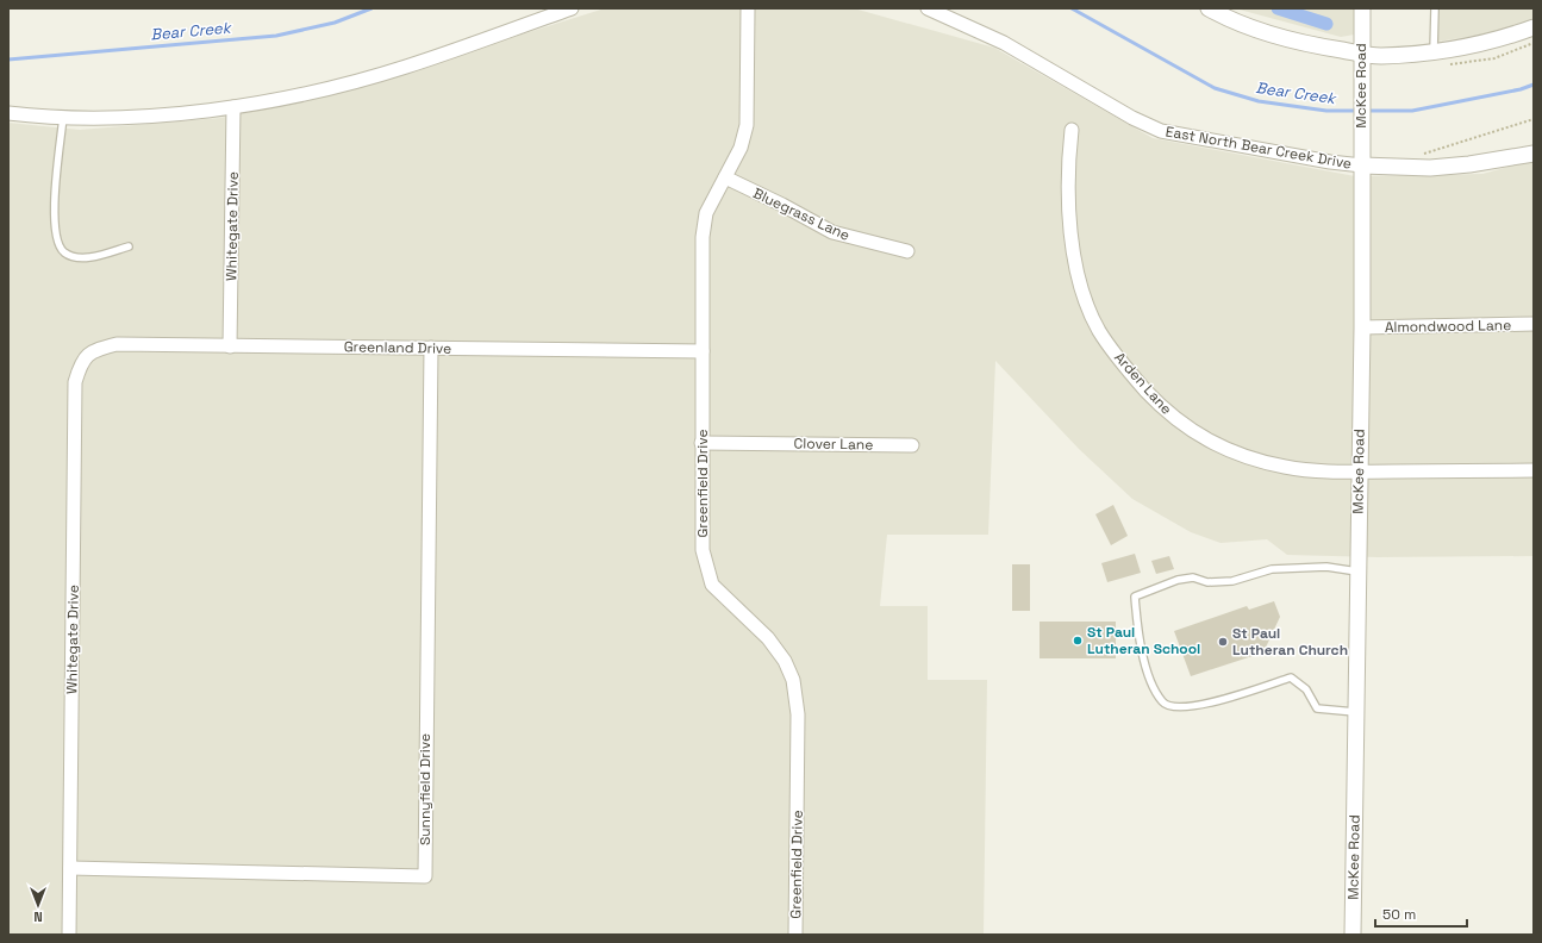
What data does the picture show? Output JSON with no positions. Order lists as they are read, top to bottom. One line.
{"streets":{"street":["McKee Road","East North Bear Creek Drive","Bluegrass Lane","Whitegate Drive","Almondwood Lane","Greenland Drive","Arden Lane","Clover Lane","Greenfield Drive","Sunnyfield Drive"]},"crossings":[["McKee Road","East North Bear Creek Drive"],["McKee Road","Almondwood Lane"],["McKee Road","Arden Lane"],["Bluegrass Lane","Greenfield Drive"],["Whitegate Drive","Greenland Drive"],["Whitegate Drive","Sunnyfield Drive"],["Greenland Drive","Greenfield Drive"],["Greenland Drive","Sunnyfield Drive"],["Clover Lane","Greenfield Drive"]],"water":["Bear Creek"],"places":["St Paul Lutheran School","St Paul Lutheran Church"],"scale_bar":"50 m","north":"bottom"}
